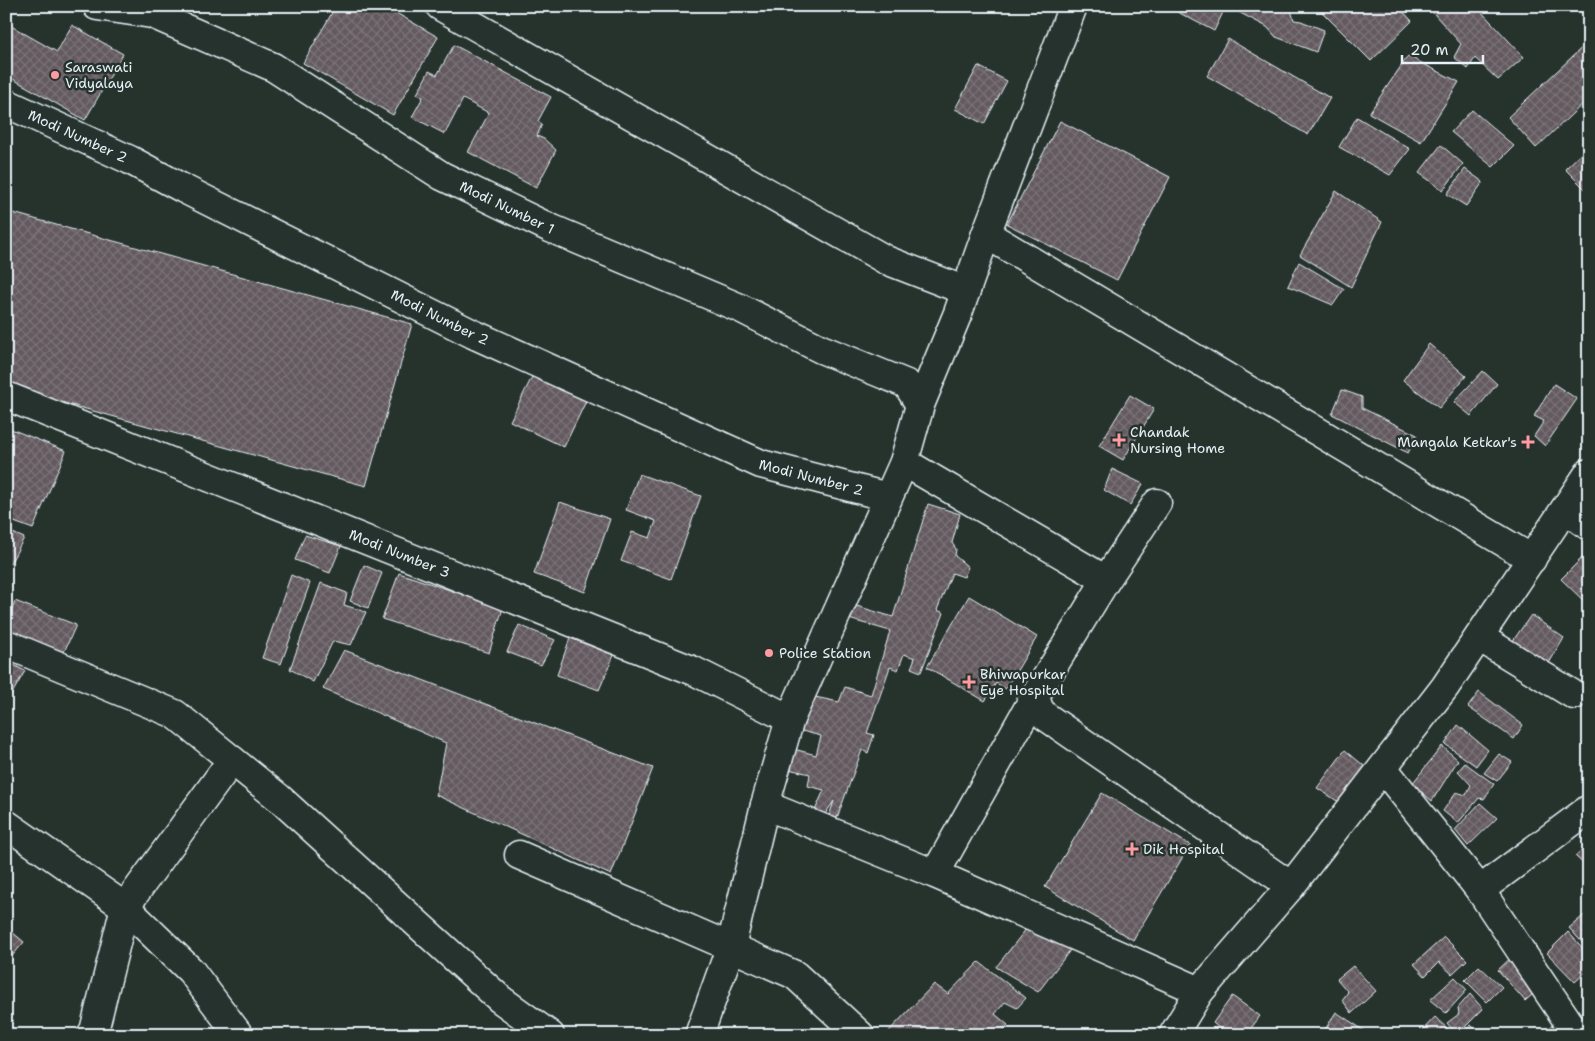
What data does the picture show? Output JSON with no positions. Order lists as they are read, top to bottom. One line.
{"streets":{"street":["Modi Number 2","Modi Number 1","Modi Number 3"]},"places":{"other":["Saraswati Vidyalaya","Police Station"],"health":["Chandak Nursing Home","Mangala Ketkar's","Bhiwapurkar Eye Hospital","Dik Hospital"]},"scale_bar":"20 m"}
